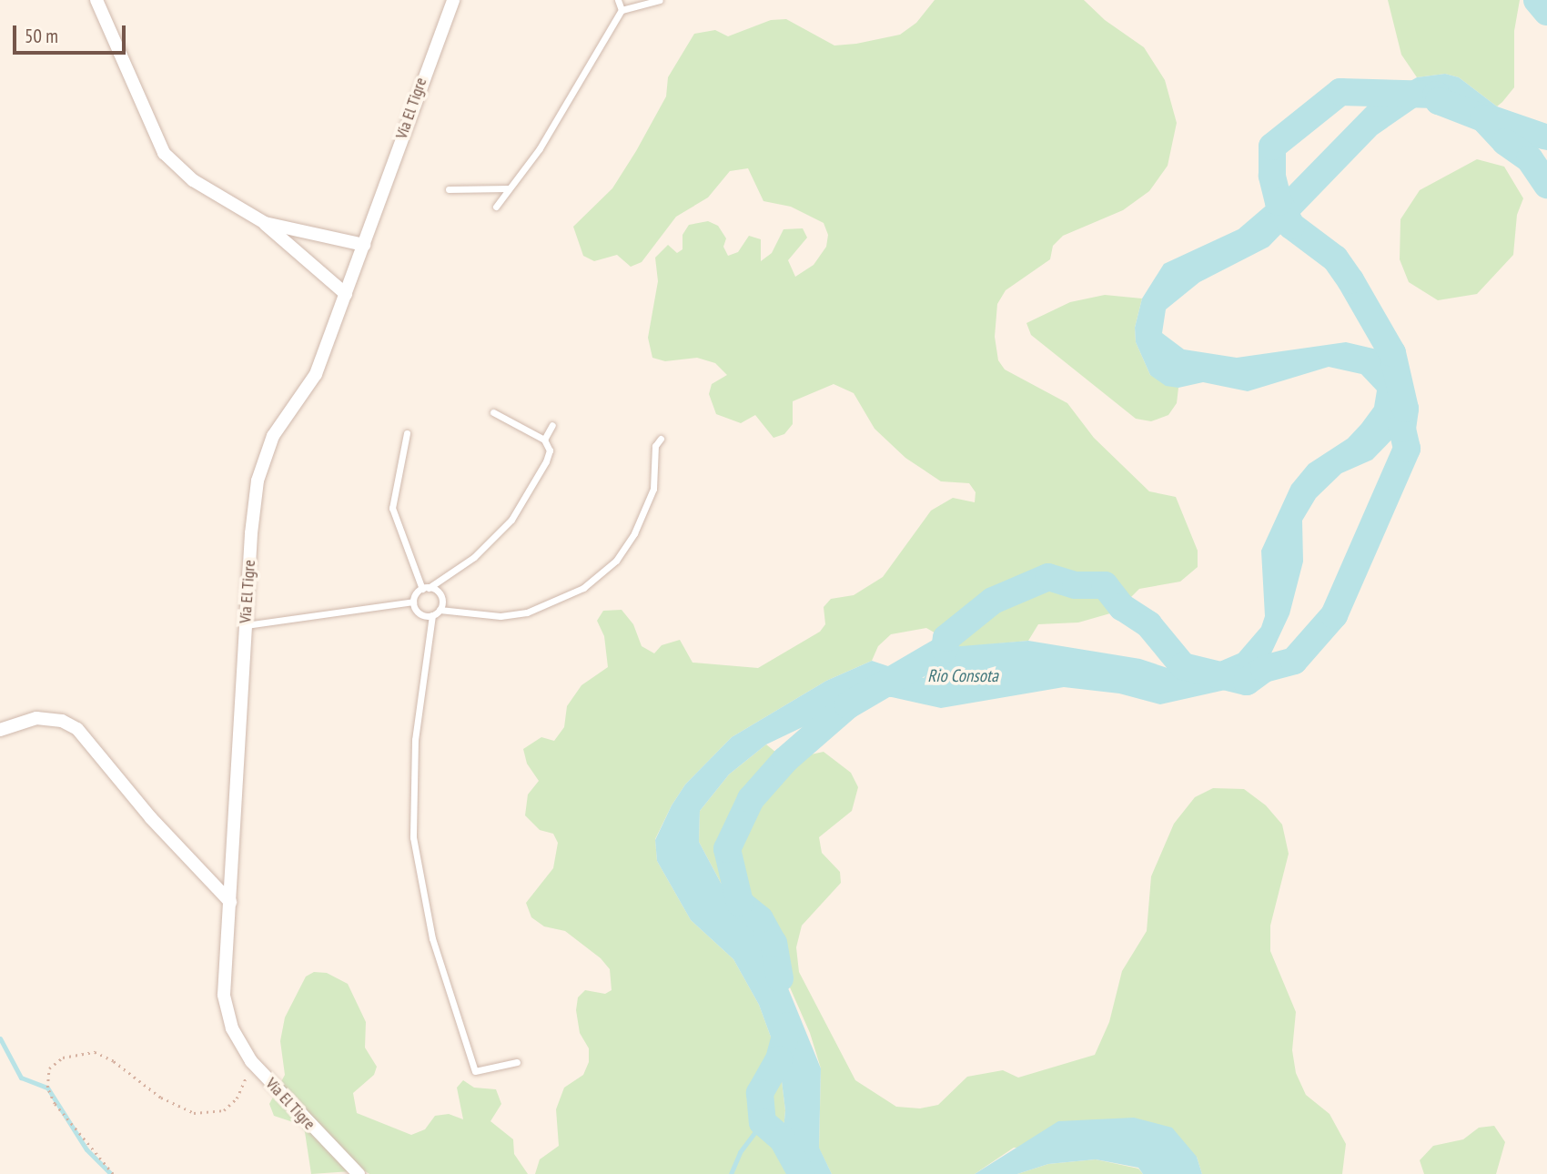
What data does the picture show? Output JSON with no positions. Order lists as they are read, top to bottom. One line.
{"streets":{"street":["Vía El Tigre"]},"water":["Rio Consota"],"scale_bar":"50 m"}
